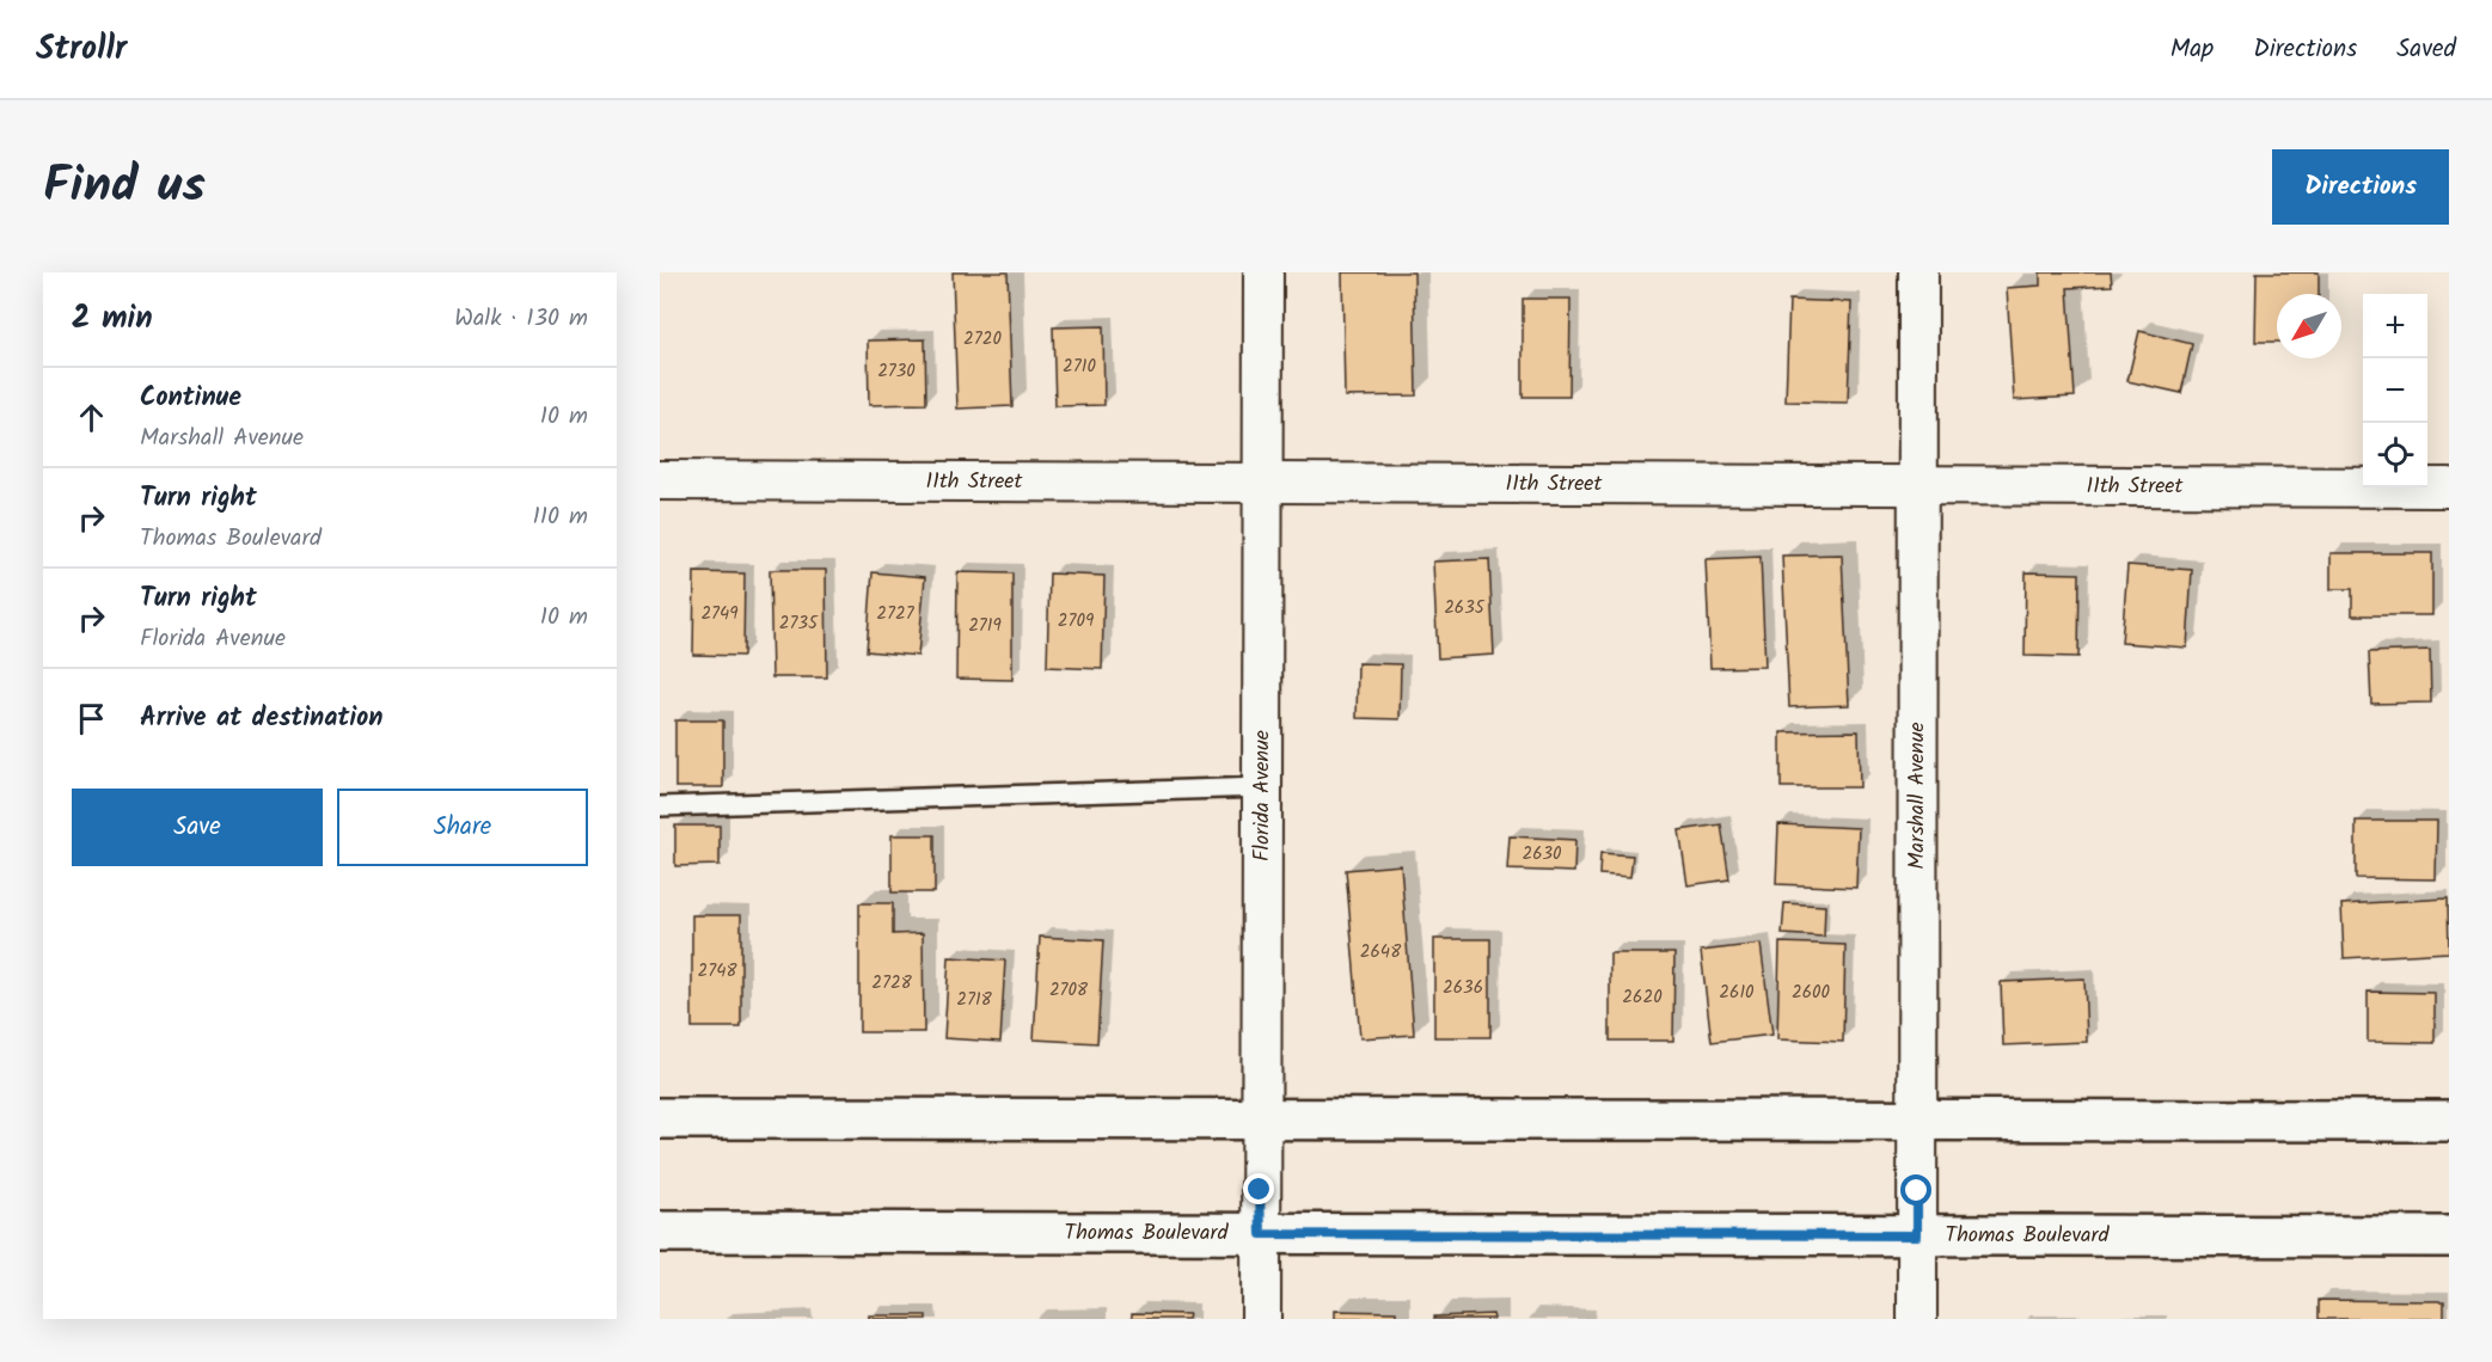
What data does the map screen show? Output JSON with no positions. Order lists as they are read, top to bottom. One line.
{"streets":{"main road":["Thomas Boulevard"],"street":["11th Street","Florida Avenue","Marshall Avenue"]},"crossings":[["11th Street","Florida Avenue"],["11th Street","Marshall Avenue"],["Florida Avenue","Thomas Boulevard"],["Marshall Avenue","Thomas Boulevard"]],"house_numbers":["2720","2710","2730","2635","2749","2727","2709","2735","2719","2630","2648","2748","2728","2636","2708","2610","2600","2620","2718"],"north":"bottom left","page":{"header":"Strollr","nav":["Map","Directions","Saved"],"title":"Find us","buttons":["Directions",["Save","Share"]],"heading":["2 min","Walk · 130 m"],"map_buttons":["+","−"],"list":[["Continue","Marshall Avenue","10 m"],["Turn right","Thomas Boulevard","110 m"],["Turn right","Florida Avenue","10 m"],"Arrive at destination"]}}
